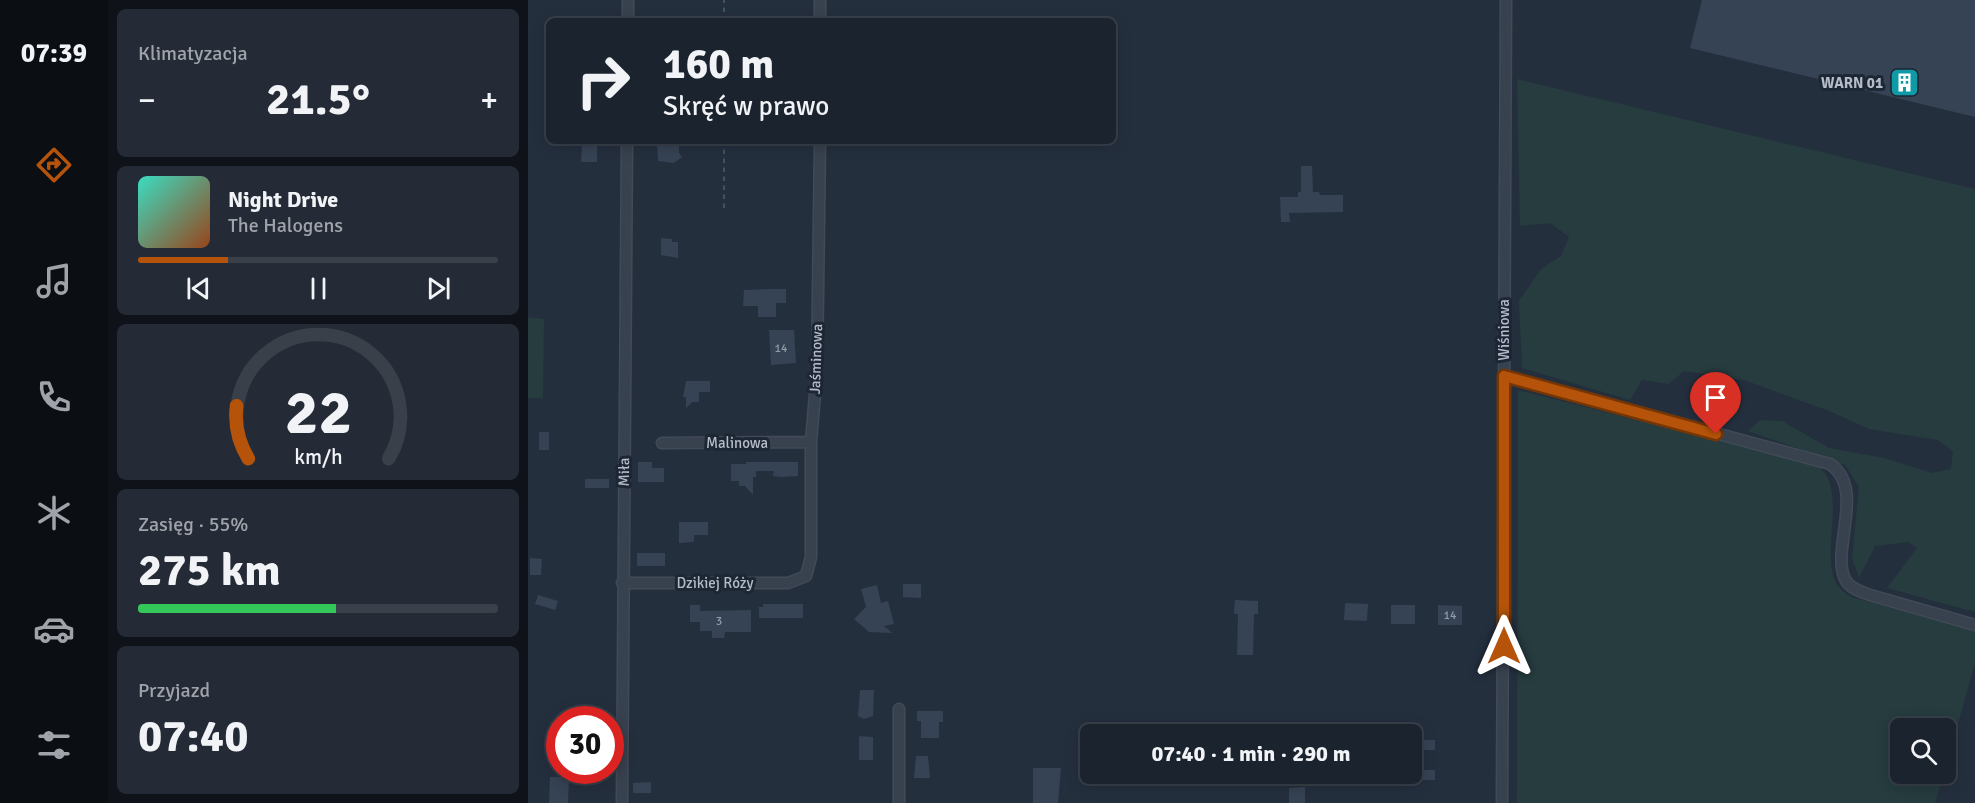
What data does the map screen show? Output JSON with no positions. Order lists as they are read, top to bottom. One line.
{"streets":{"street":["Wiśniowa","Jaśminowa","Malinowa","Miła","Dzikiej Róży"]},"crossings":[["Jaśminowa","Malinowa"],["Jaśminowa","Dzikiej Róży"],["Miła","Dzikiej Róży"]],"places":{"building":["WARN 01"]},"house_numbers":["14","14","3"],"page":{"tabs":"07:39","tile":["Klimatyzacja",["Zasięg · 55%","275 km"],["Przyjazd","07:40"]],"turn":["160 m","Skręć w prawo"],"heat":["−","21.5°","+"],"song":["Night Drive","The Halogens"],"limit":"30","trip":"07:40 · 1 min · 290 m","gauge":["22","km/h"]}}
